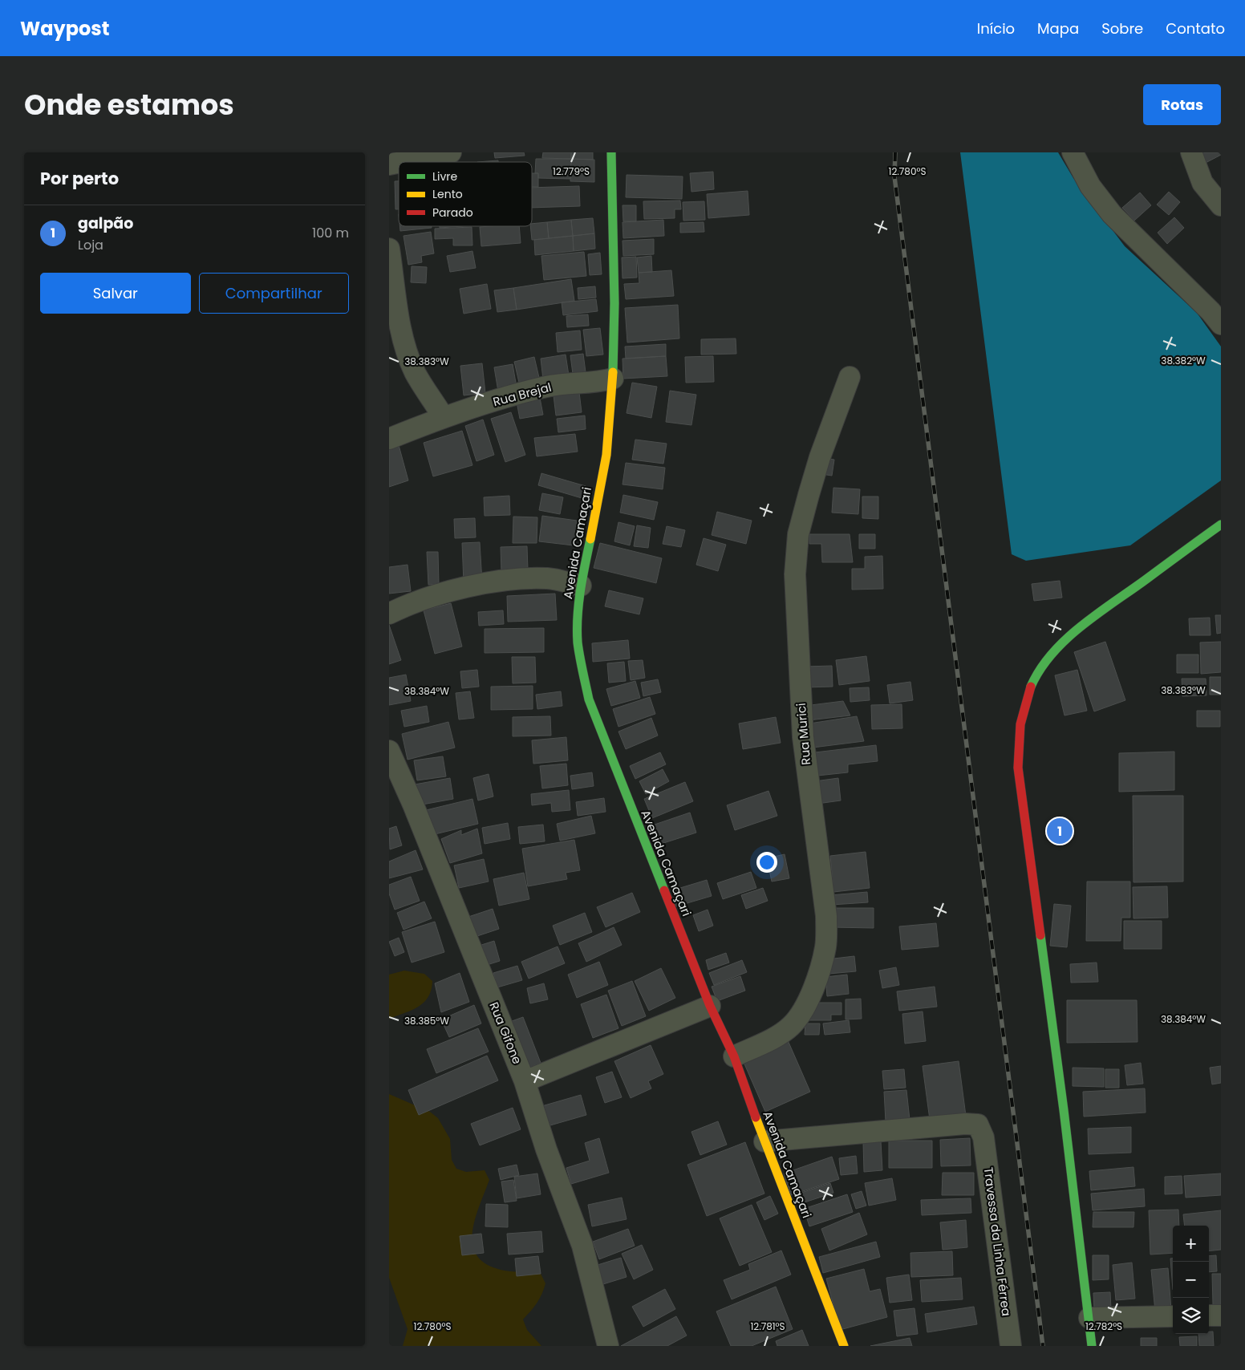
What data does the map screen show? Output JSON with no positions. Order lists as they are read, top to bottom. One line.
{"streets":{"street":["Rua Brejal","Avenida Camaçari","Rua Murici","Rua Gifone","Travessa da Linha Férrea"]},"crossings":[["Rua Brejal","Avenida Camaçari"],["Avenida Camaçari","Rua Murici"],["Avenida Camaçari","Travessa da Linha Férrea"]],"legend":["Livre","Lento","Parado"],"page":{"header":"Waypost","nav":["Início","Mapa","Sobre","Contato"],"title":"Onde estamos","buttons":["Rotas",["Salvar","Compartilhar"]],"heading":"Por perto","list":[{"mark":"1","name":"galpão","note":"Loja","value":"100 m"}],"pins":"1","map_buttons":["+","−"]},"coordinates":["12.779°S","12.780°S","38.382°W","38.383°W","38.384°W","38.385°W","12.781°S","12.782°S"]}
